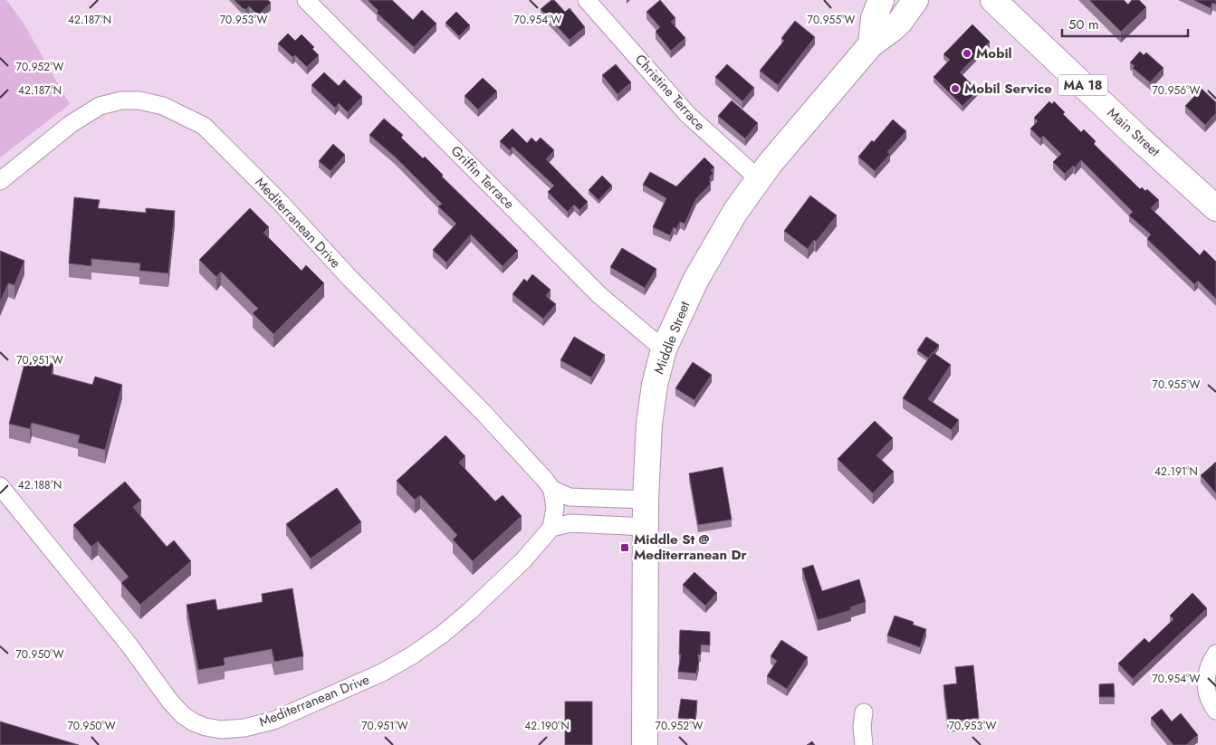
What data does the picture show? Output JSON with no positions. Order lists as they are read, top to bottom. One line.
{"streets":{"main road":["MA 18","Main Street","Middle Street"],"street":["Christine Terrace","Griffin Terrace","Mediterranean Drive"]},"crossings":[["Christine Terrace","Middle Street"],["Griffin Terrace","Middle Street"]],"places":{"other":["Mobil","Mobil Service"],"transit":["Middle St @ Mediterranean Dr"]},"scale_bar":"50 m","coordinates":["42.187°N","70.953°W","70.954°W","70.955°W","70.952°W","70.956°W","70.951°W","42.191°N","42.188°N","70.950°W","42.190°N"]}
